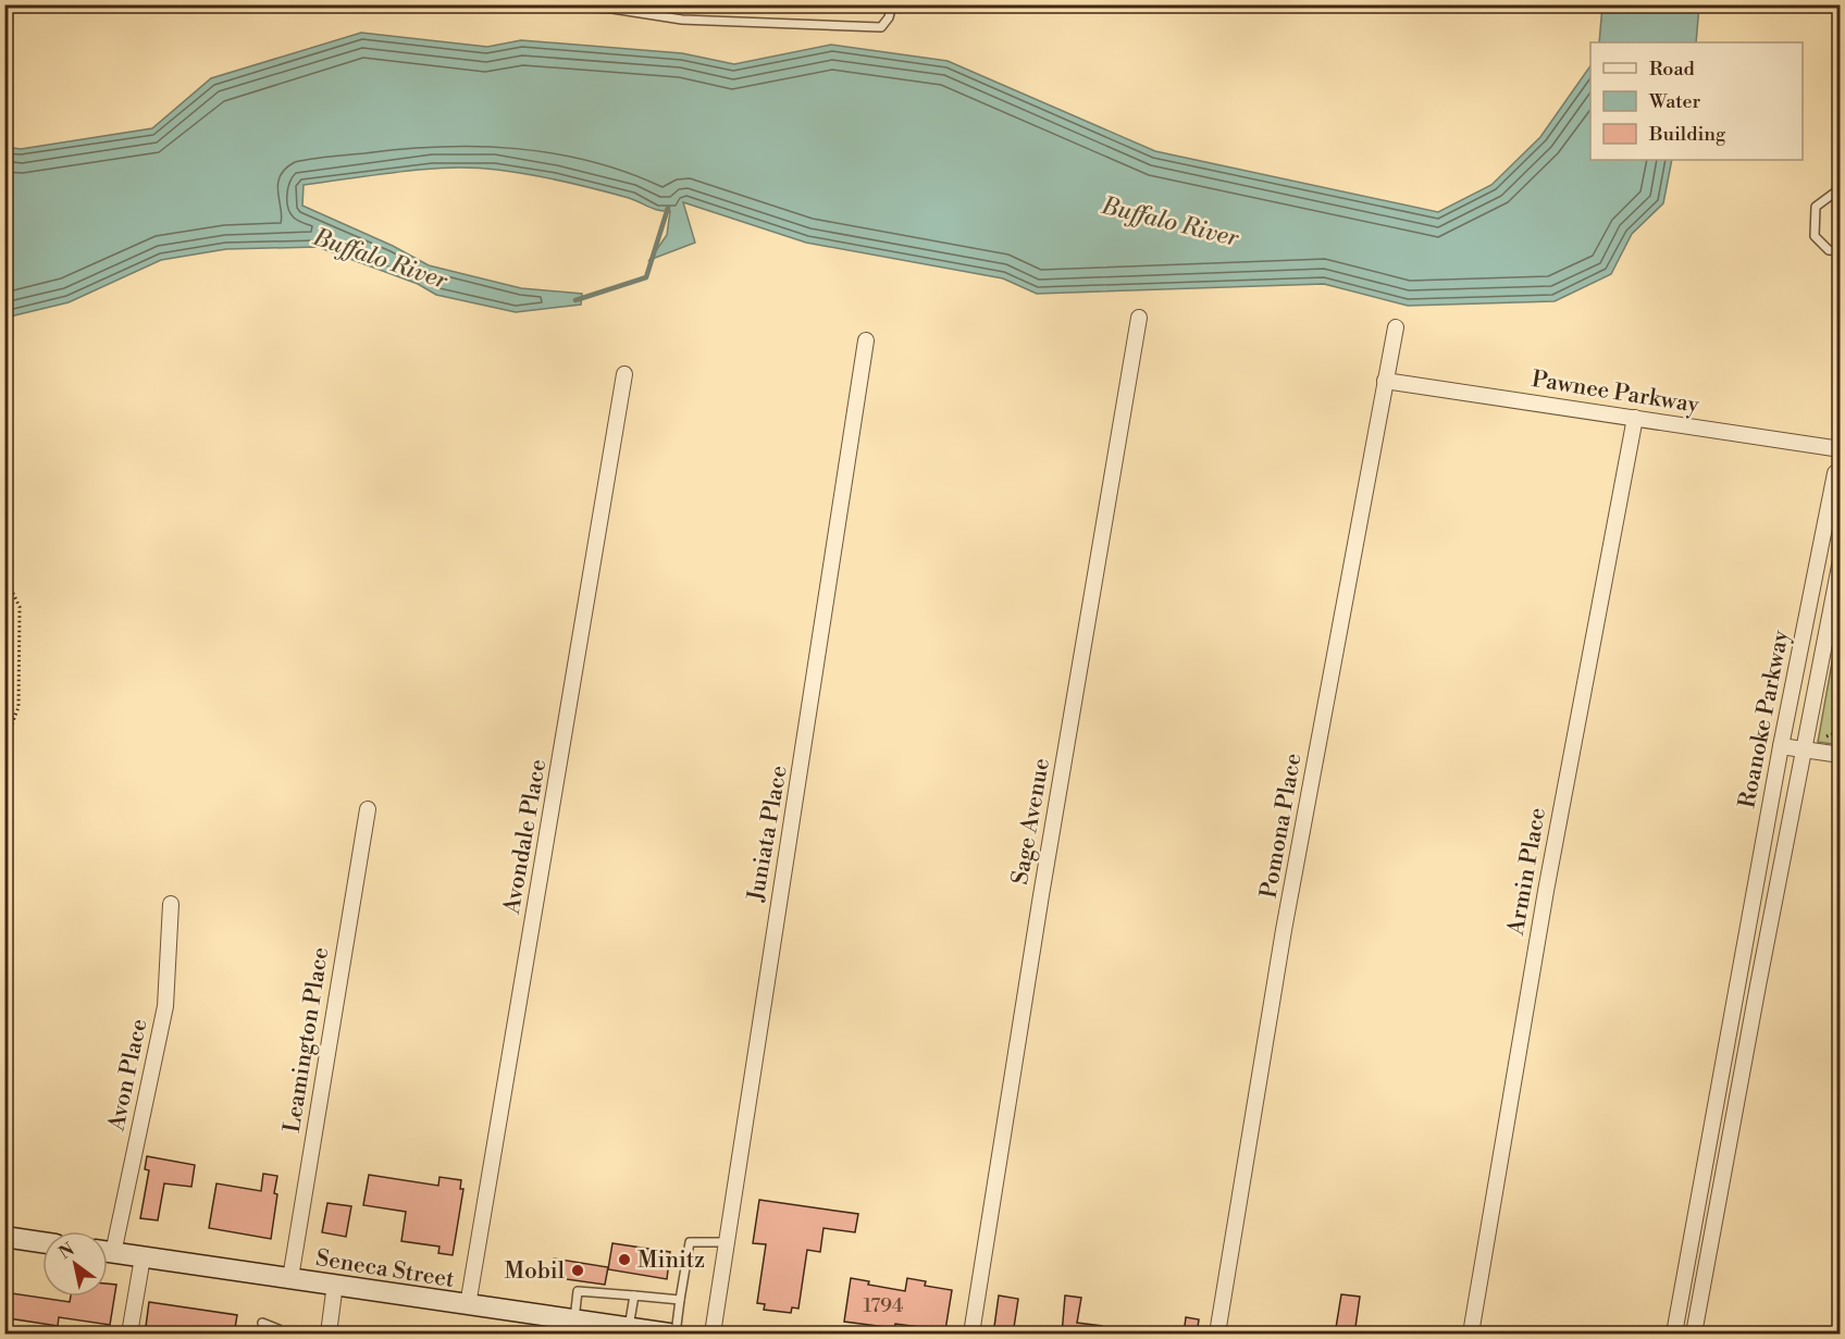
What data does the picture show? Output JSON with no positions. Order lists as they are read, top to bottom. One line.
{"streets":{"main road":["Seneca Street"],"street":["Pawnee Parkway","Roanoke Parkway","Sage Avenue","Pomona Place","Juniata Place","Avondale Place","Armin Place","Leamington Place","Avon Place"]},"crossings":[["Pawnee Parkway","Pomona Place"],["Pawnee Parkway","Armin Place"],["Avondale Place","Seneca Street"],["Leamington Place","Seneca Street"]],"water":["Buffalo River"],"places":["Minitz","Mobil"],"house_numbers":["1794"],"legend":["Road","Water","Building"],"north":"top left"}
